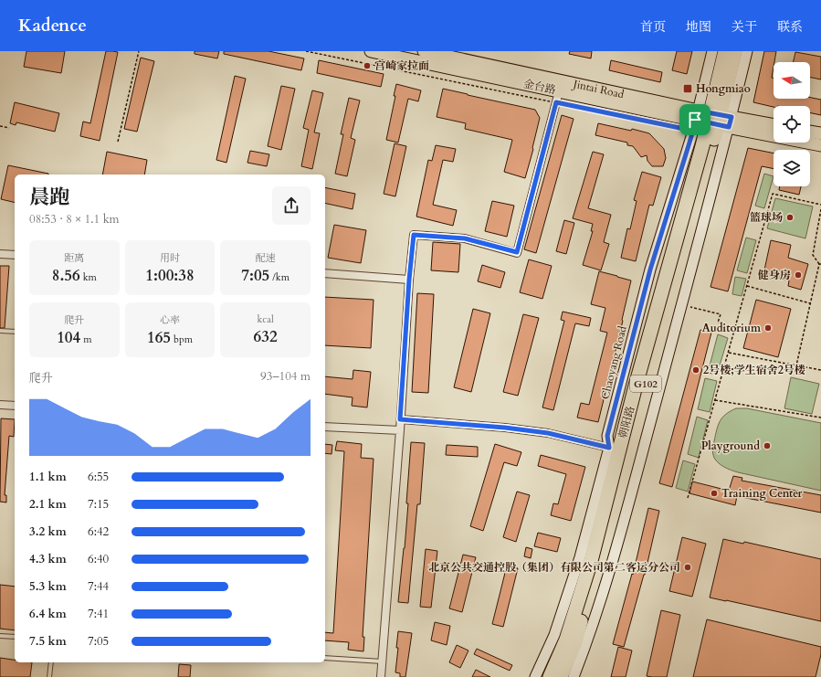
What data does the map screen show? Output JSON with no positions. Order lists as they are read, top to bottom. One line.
{"streets":{"highway":["G102","朝阳路"],"main road":["金台路","Jintai Road"],"street":["Chaoyang Road"]},"crossings":[["金台路","Jintai Road"],["金台路","Chaoyang Road"],["金台路","朝阳路"],["Jintai Road","Chaoyang Road"],["Jintai Road","朝阳路"],["Chaoyang Road","朝阳路"]],"places":{"other":["宫崎家拉面","篮球场","健身房","Auditorium","2号楼;学生宿舍2号楼","Playground","Training Center","北京公共交通控股（集团）有限公司第二客运分公司"],"transit":["Hongmiao"]},"north":"left","page":{"header":"Kadence","nav":["首页","地图","关于","联系"],"heading":["晨跑","08:53 · 8 × 1.1 km"],"stats":[["距离","8.56 km"],["用时","1:00:38"],["配速","7:05 /km"],["爬升","104 m"],["心率","165 bpm"],["kcal","632"]],"chart":["爬升","93–104 m"],"list":[{"name":"1.1 km","note":"6:55"},{"name":"2.1 km","note":"7:15"},{"name":"3.2 km","note":"6:42"},{"name":"4.3 km","note":"6:40"},{"name":"5.3 km","note":"7:44"},{"name":"6.4 km","note":"7:41"},{"name":"7.5 km","note":"7:05"}]}}
